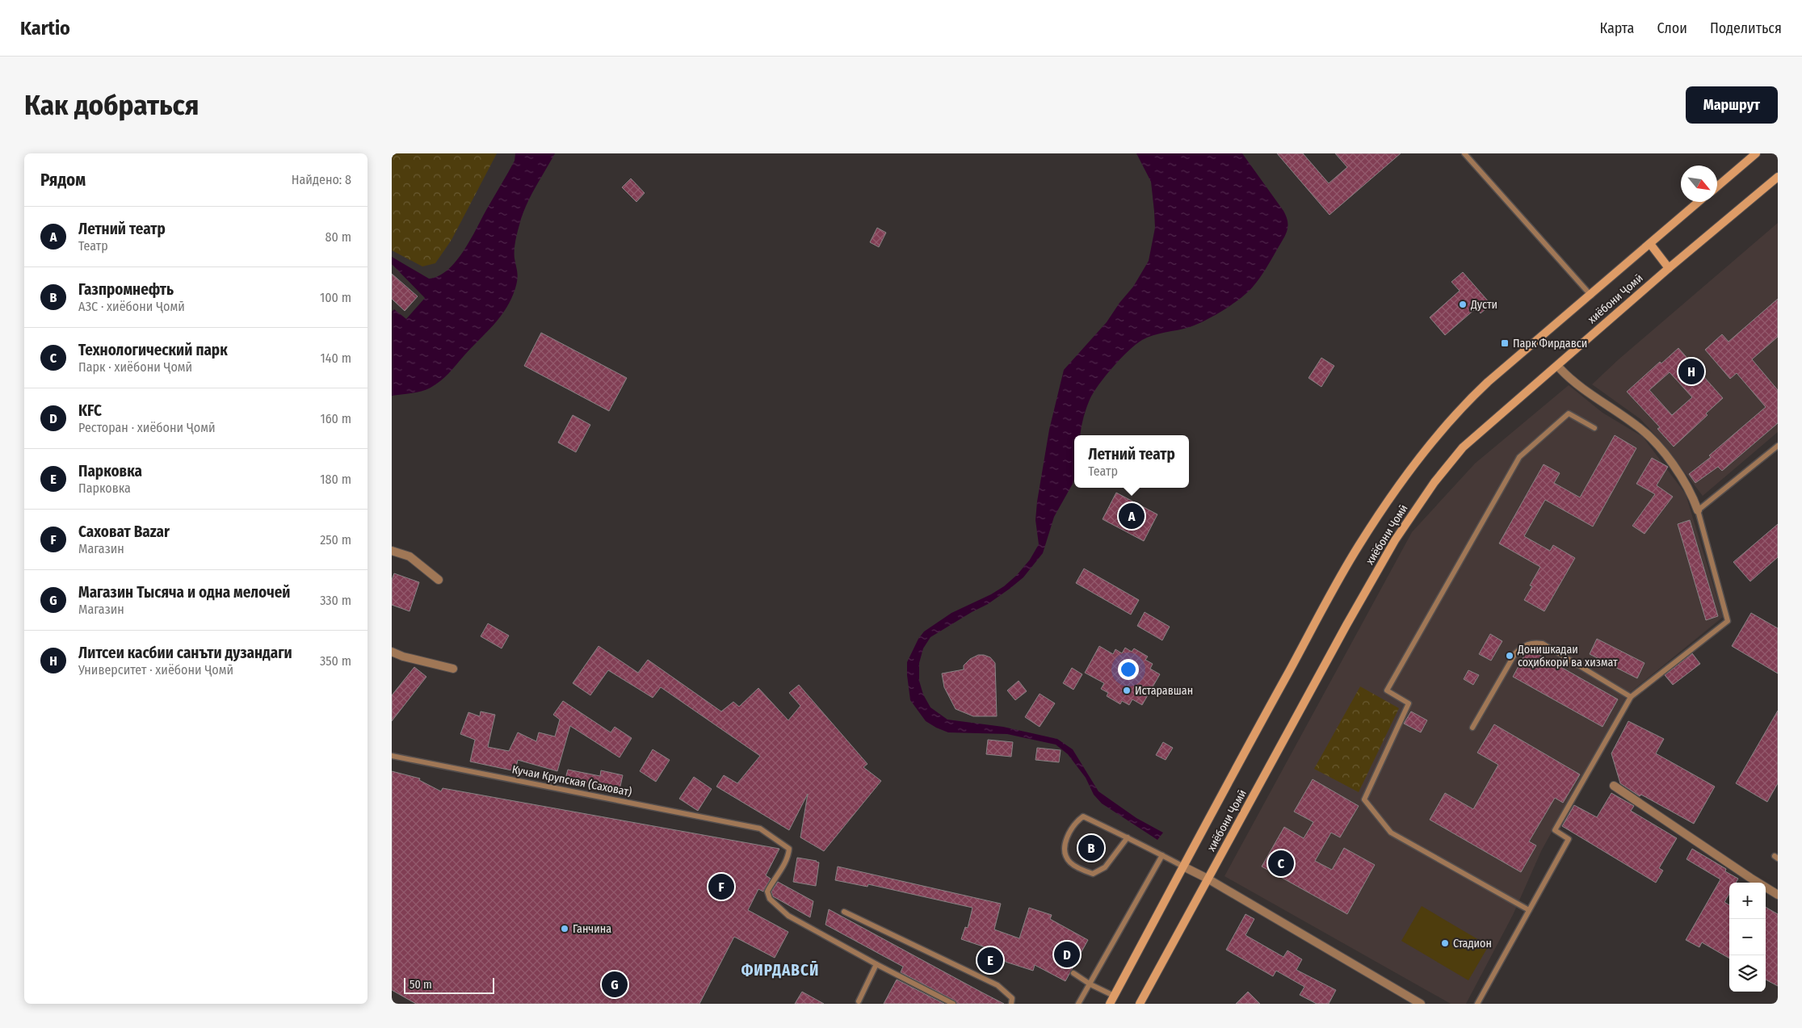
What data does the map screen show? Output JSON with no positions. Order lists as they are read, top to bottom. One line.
{"streets":{"main road":["хиёбони Ҷомӣ"],"lane":["Кучаи Крупская (Саховат)"]},"districts":["ФИРДАВСӢ"],"places":{"other":["Дусти","Донишкадаи соҳибкорӣ ва хизмат","Истаравшан","Ганчина","Стадион"],"transit":["Парк Фирдавси"]},"scale_bar":"50 m","north":"bottom right","page":{"header":"Kartio","nav":["Карта","Слои","Поделиться"],"buttons":"Маршрут","title":"Как добраться","heading":["Рядом","Найдено: 8"],"list":[{"mark":"A","name":"Летний театр","note":"Театр","value":"80 m"},{"mark":"B","name":"Газпромнефть","note":"АЗС · хиёбони Ҷомӣ","value":"100 m"},{"mark":"C","name":"Технологический парк","note":"Парк · хиёбони Ҷомӣ","value":"140 m"},{"mark":"D","name":"KFC","note":"Ресторан · хиёбони Ҷомӣ","value":"160 m"},{"mark":"E","name":"Парковка","note":"Парковка","value":"180 m"},{"mark":"F","name":"Саховат Bazar","note":"Магазин","value":"250 m"},{"mark":"G","name":"Магазин Тысяча и одна мелочей","note":"Магазин","value":"330 m"},{"mark":"H","name":"Литсеи касбии санъти дузандаги","note":"Университет · хиёбони Ҷомӣ","value":"350 m"}],"pins":["H","A","B","C","F","D","E","G"],"popup":["Летний театр","Театр"],"map_buttons":["+","−"],"scale":"50 m"}}
